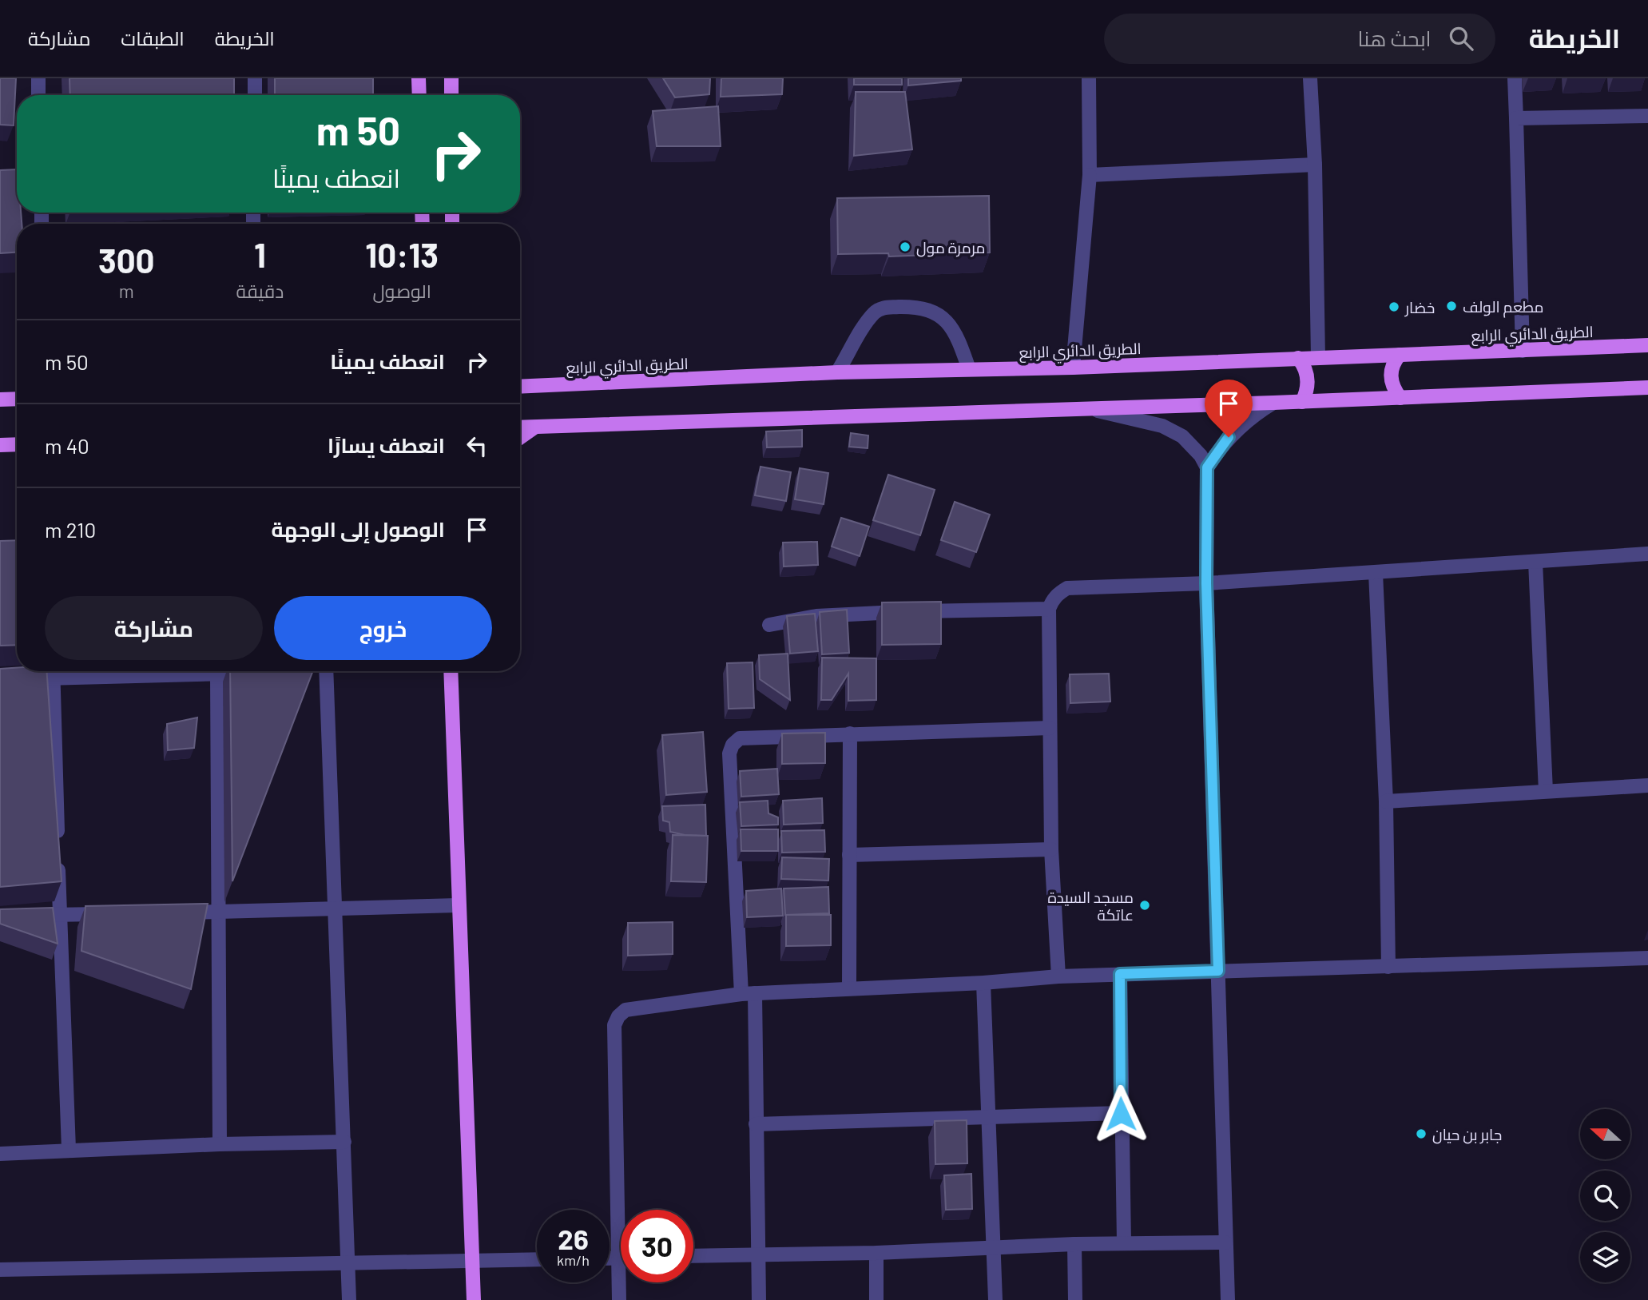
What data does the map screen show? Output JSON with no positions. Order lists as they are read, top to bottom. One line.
{"streets":{"main road":["الطريق الدائري الرابع"]},"places":["مرمرة مول","مطعم الولف","خضار","مسجد السيدة عاتكة","جابر بن حيان"],"north":"left","page":{"header":"الخريطة","search":"ابحث هنا","nav":["الخريطة","الطبقات","مشاركة"],"turn":["50 m","انعطف يمينًا"],"eta":["10:13","الوصول","1","دقيقة","300","m"],"list":[{"name":"انعطف يمينًا","value":"50 m"},{"name":"انعطف يسارًا","value":"40 m"},{"name":"الوصول إلى الوجهة","value":"210 m"}],"buttons":["خروج","مشاركة"],"speed":"26 km/h","limit":"30"}}
